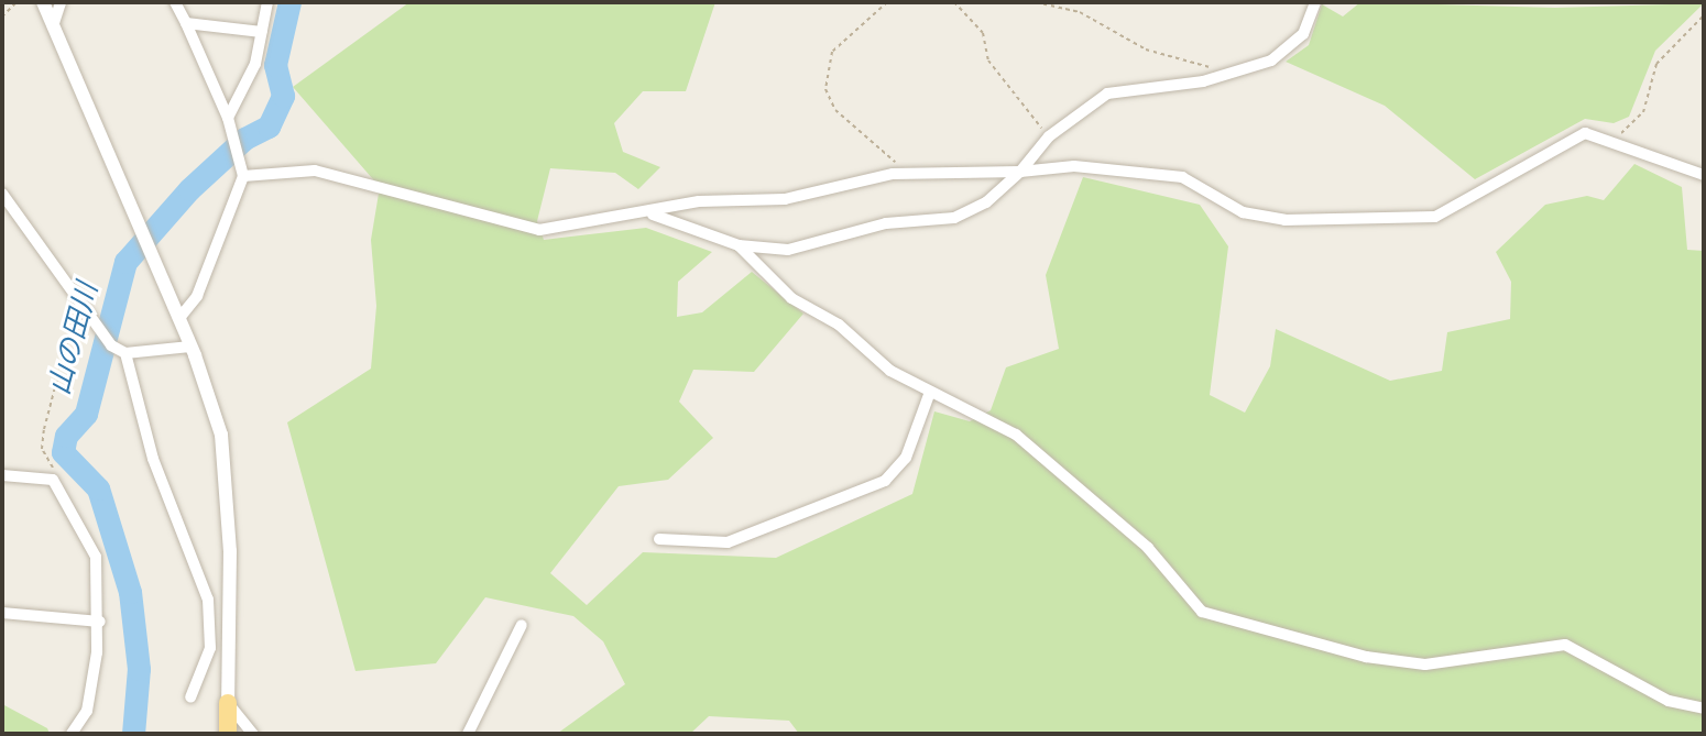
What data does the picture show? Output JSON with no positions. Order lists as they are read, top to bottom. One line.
{"water":["山の田川"]}
